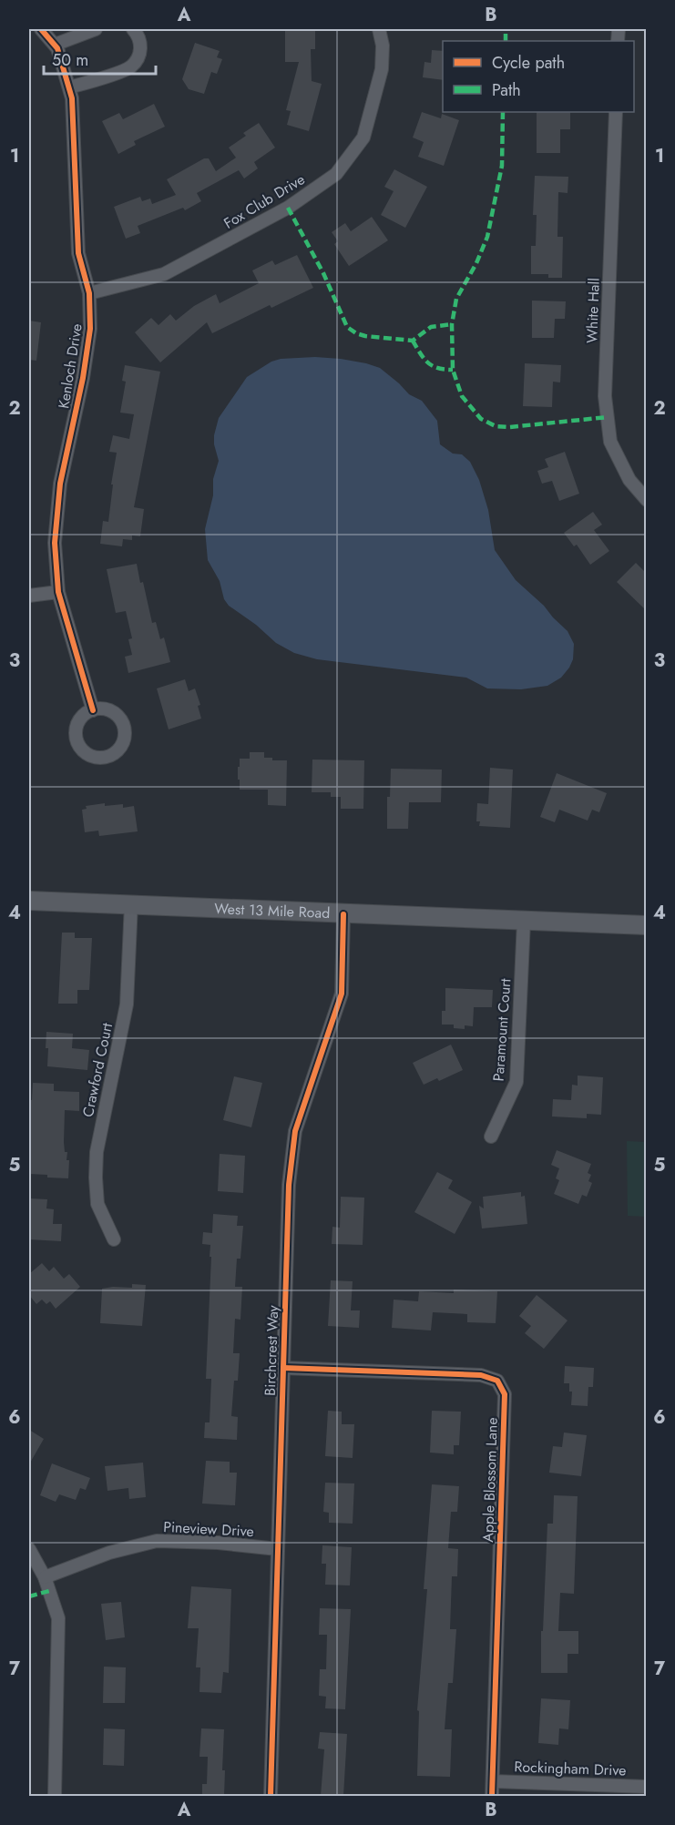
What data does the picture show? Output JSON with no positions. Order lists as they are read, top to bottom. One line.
{"streets":{"street":["Fox Club Drive","White Hall","Kenloch Drive","West 13 Mile Road","Paramount Court","Crawford Court","Birchcrest Way","Apple Blossom Lane","Pineview Drive","Rockingham Drive"]},"crossings":[["Fox Club Drive","Kenloch Drive"],["West 13 Mile Road","Paramount Court"],["West 13 Mile Road","Crawford Court"],["West 13 Mile Road","Birchcrest Way"],["Birchcrest Way","Apple Blossom Lane"],["Birchcrest Way","Pineview Drive"],["Apple Blossom Lane","Rockingham Drive"]],"legend":["Cycle path","Path"],"scale_bar":"50 m","grid":{"columns":["A","B"],"rows":["1","2","3","4","5","6","7"]}}
